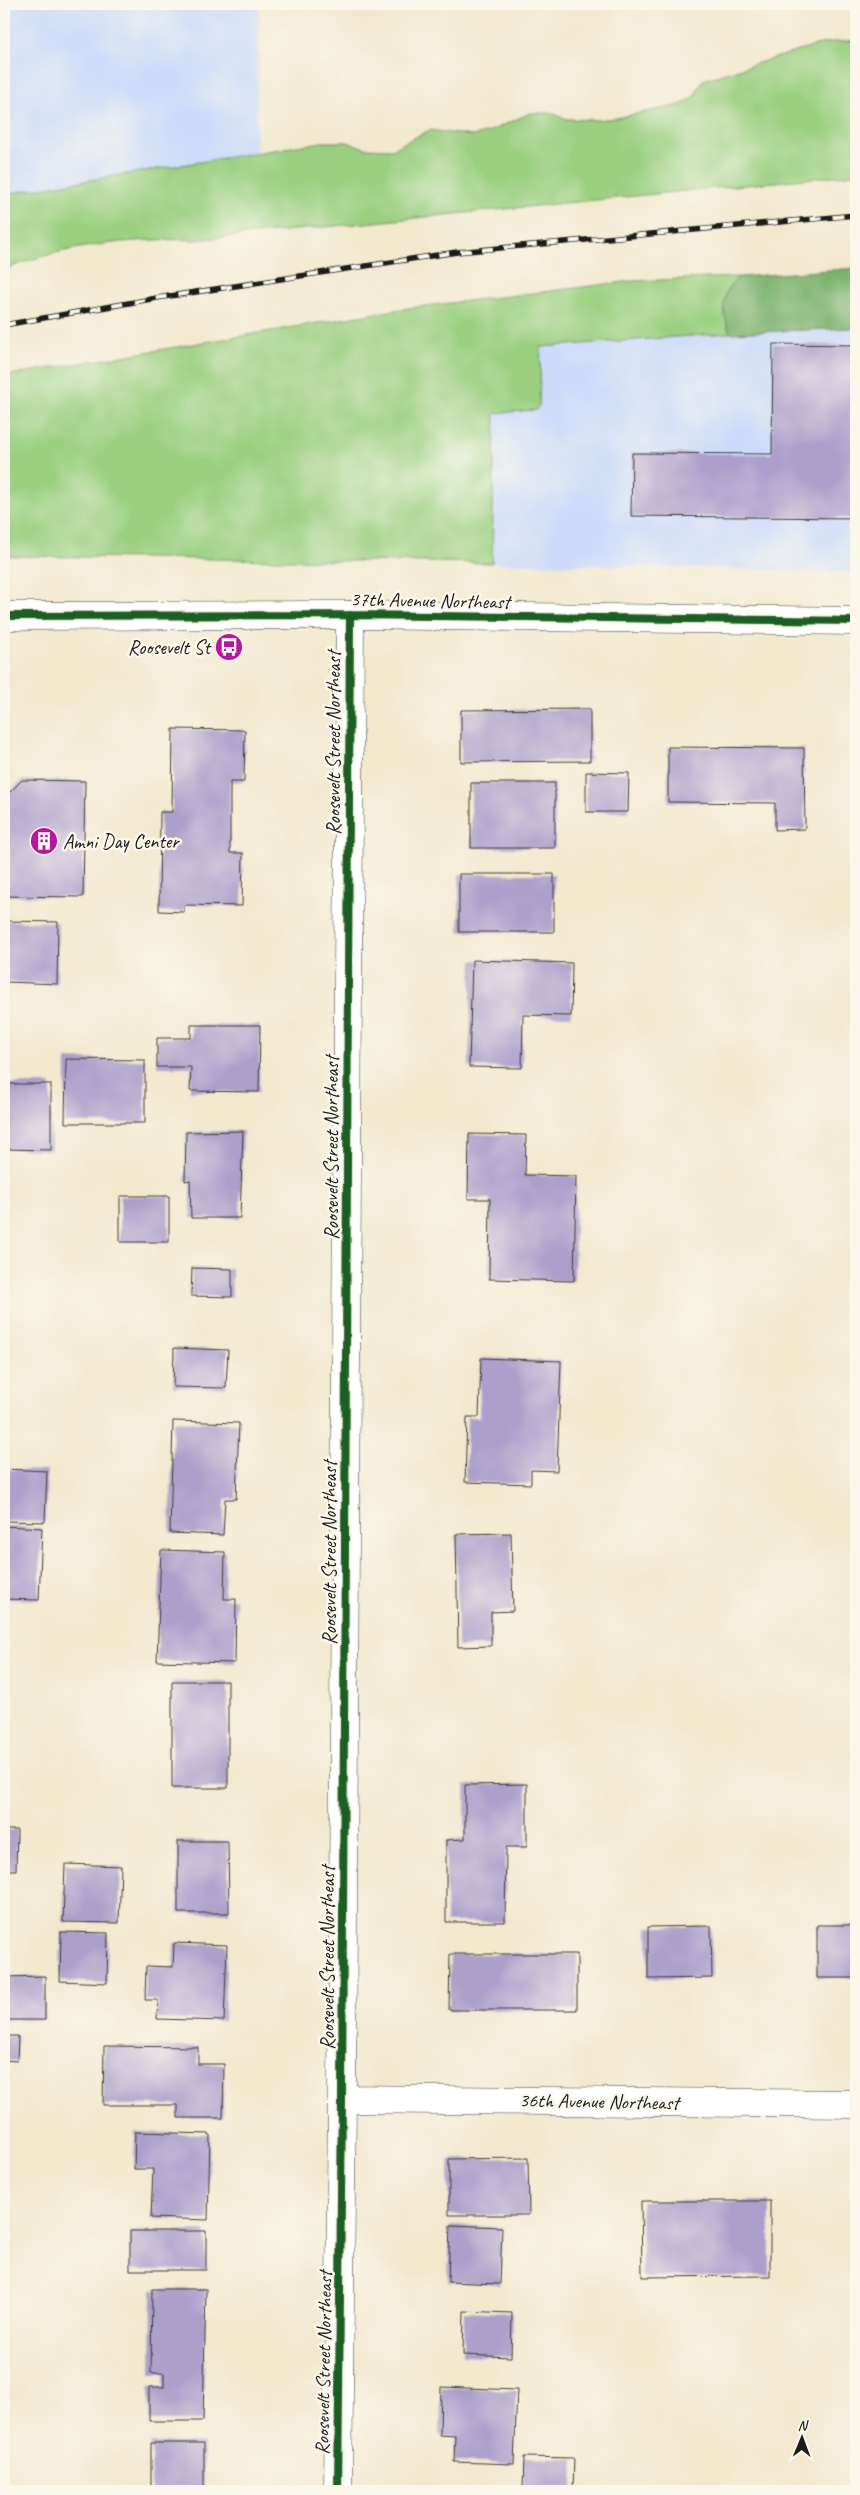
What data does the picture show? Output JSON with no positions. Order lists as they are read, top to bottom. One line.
{"streets":{"street":["37th Avenue Northeast","Roosevelt Street Northeast","36th Avenue Northeast"]},"crossings":[["37th Avenue Northeast","Roosevelt Street Northeast"],["Roosevelt Street Northeast","36th Avenue Northeast"]],"places":{"bus stop":["Roosevelt St"],"building":["Amni Day Center"]},"north":"top"}
